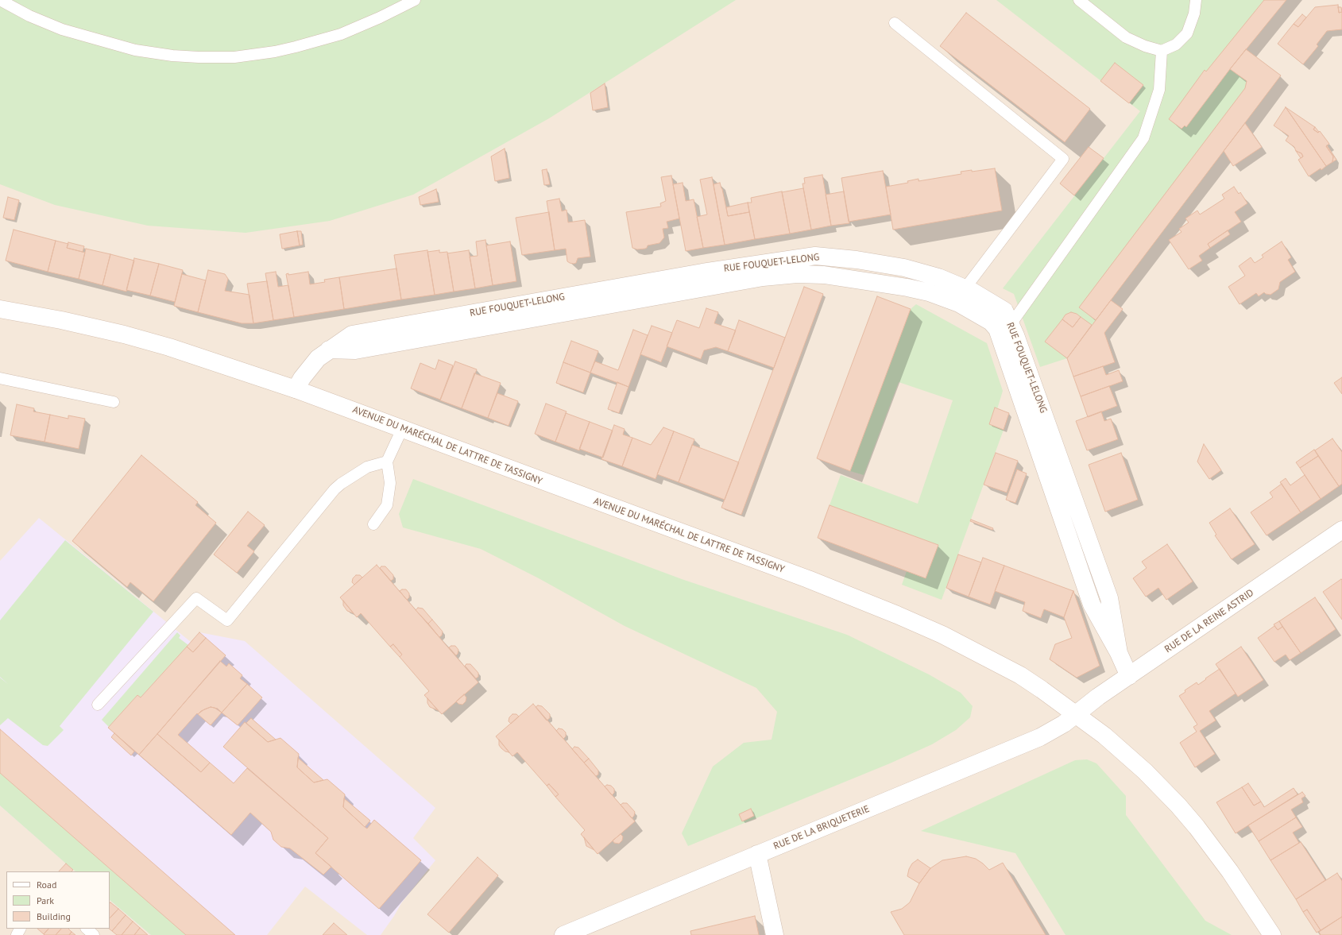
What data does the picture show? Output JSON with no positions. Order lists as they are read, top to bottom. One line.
{"streets":{"street":["RUE FOUQUET-LELONG","AVENUE DU MARÉCHAL DE LATTRE DE TASSIGNY","RUE DE LA REINE ASTRID","RUE DE LA BRIQUETERIE"]},"crossings":[["RUE FOUQUET-LELONG","AVENUE DU MARÉCHAL DE LATTRE DE TASSIGNY"],["RUE FOUQUET-LELONG","RUE DE LA REINE ASTRID"],["AVENUE DU MARÉCHAL DE LATTRE DE TASSIGNY","RUE DE LA REINE ASTRID"],["AVENUE DU MARÉCHAL DE LATTRE DE TASSIGNY","RUE DE LA BRIQUETERIE"],["RUE DE LA REINE ASTRID","RUE DE LA BRIQUETERIE"]],"legend":["Road","Park","Building"]}
